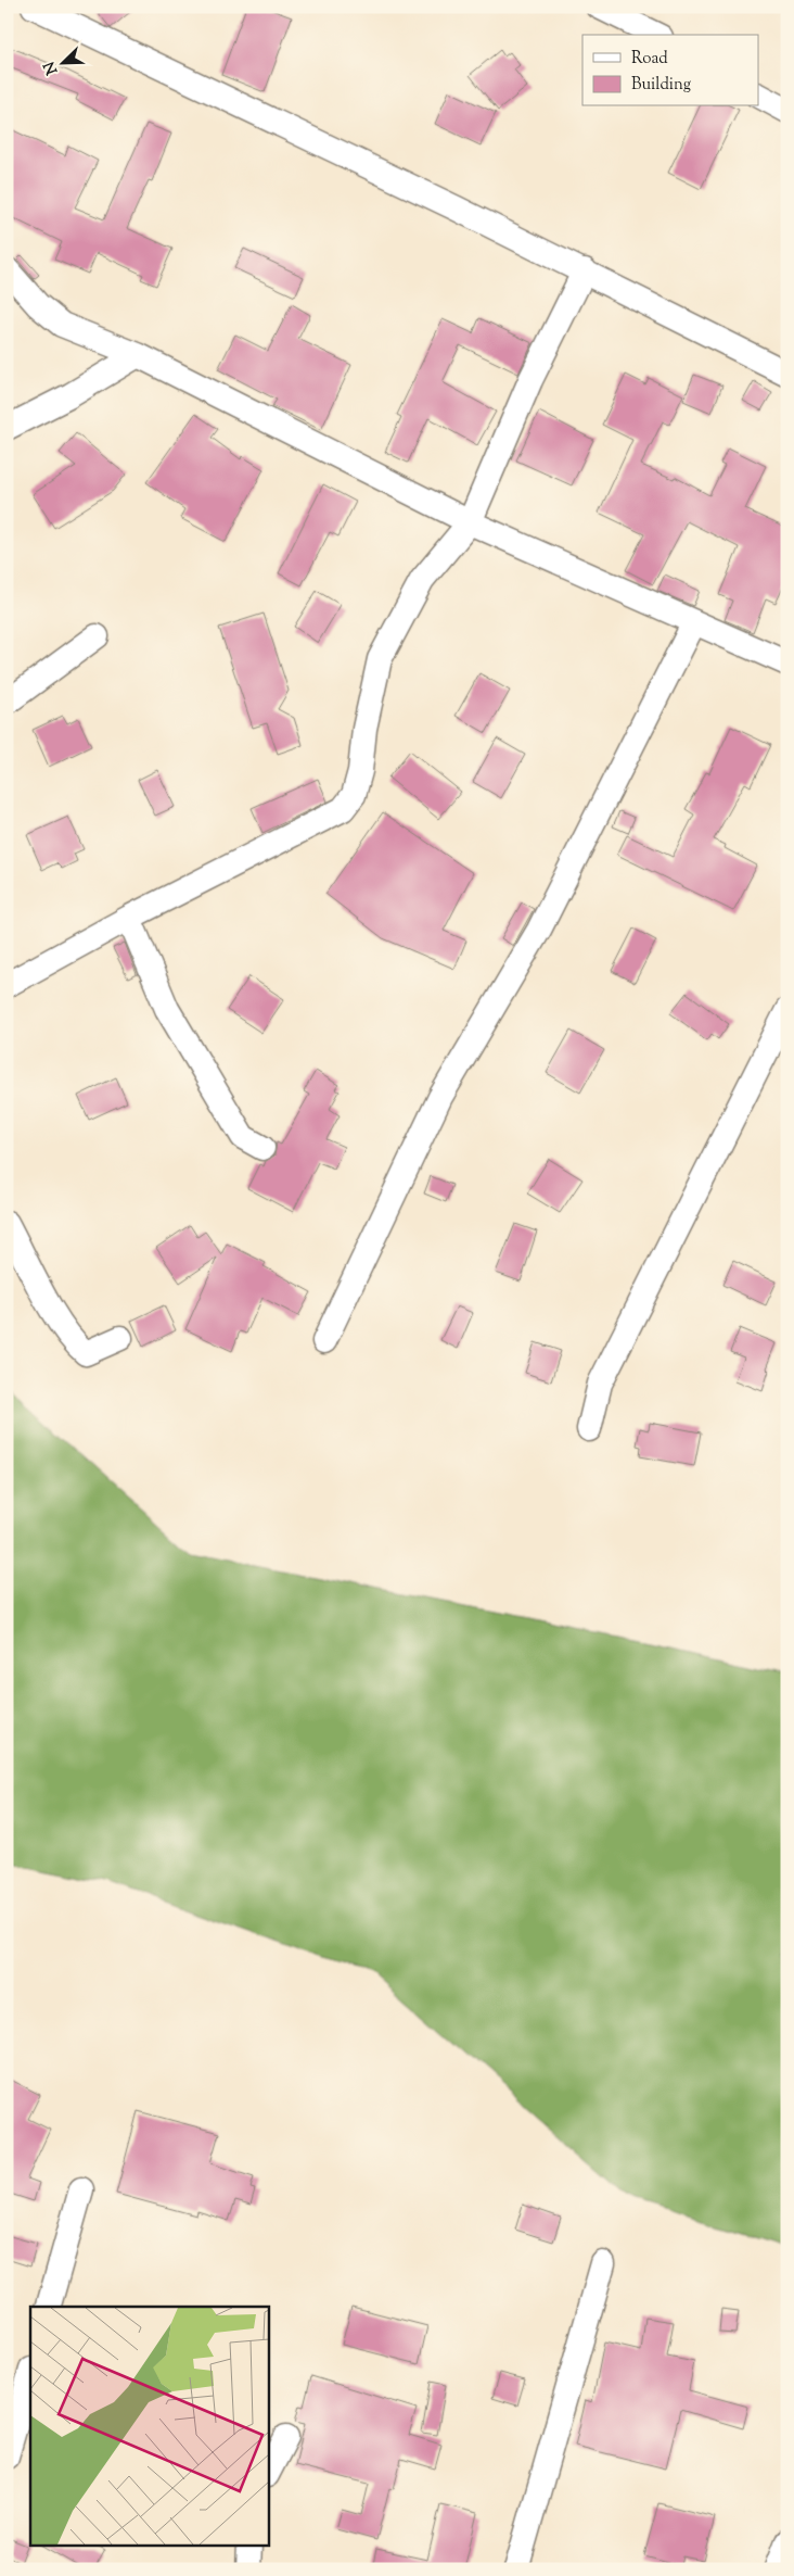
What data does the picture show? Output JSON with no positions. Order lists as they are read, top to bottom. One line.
{"legend":["Road","Building"],"north":"bottom left"}
